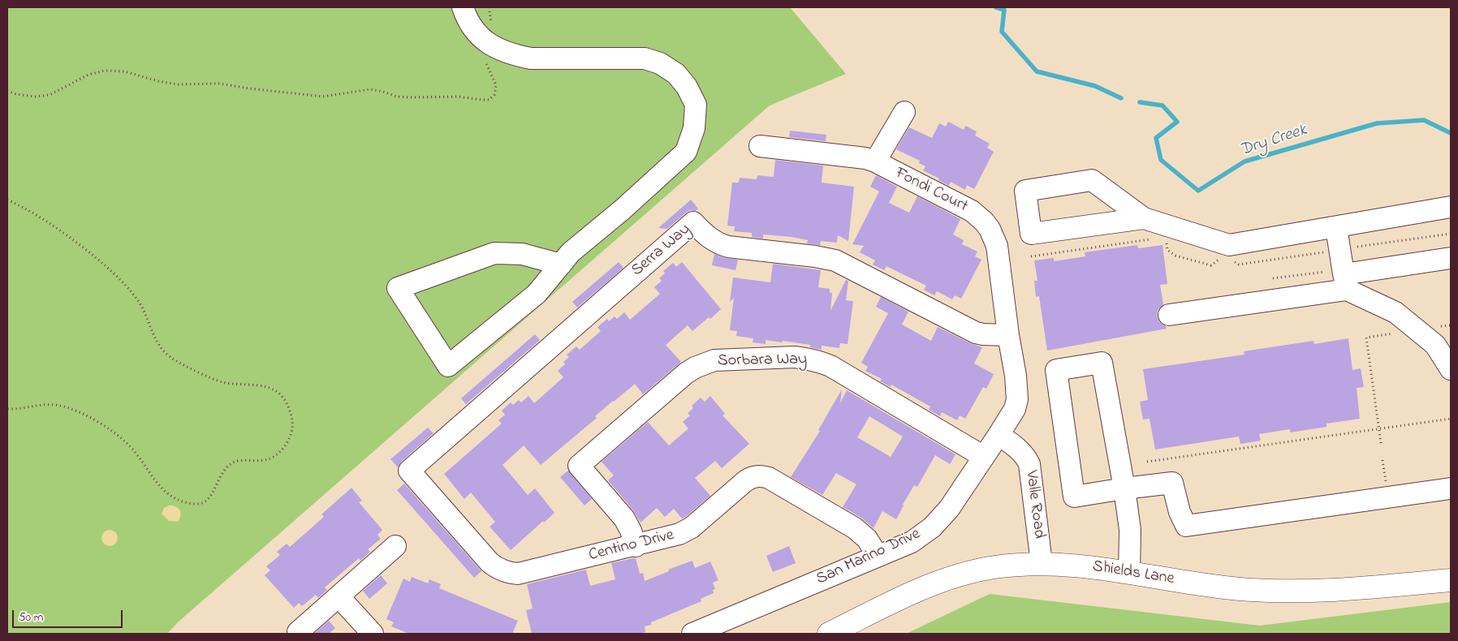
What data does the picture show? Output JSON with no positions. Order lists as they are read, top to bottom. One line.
{"streets":{"main road":["Shields Lane"],"street":["Fondi Court","Serra Way","Sorbara Way","Valle Road","Centino Drive","San Marino Drive"]},"crossings":[["Fondi Court","Serra Way"],["Fondi Court","San Marino Drive"],["Serra Way","Centino Drive"],["Serra Way","San Marino Drive"],["Sorbara Way","Centino Drive"],["Sorbara Way","San Marino Drive"],["Valle Road","San Marino Drive"],["Valle Road","Shields Lane"],["Centino Drive","San Marino Drive"]],"water":["Dry Creek"],"scale_bar":"50 m"}
